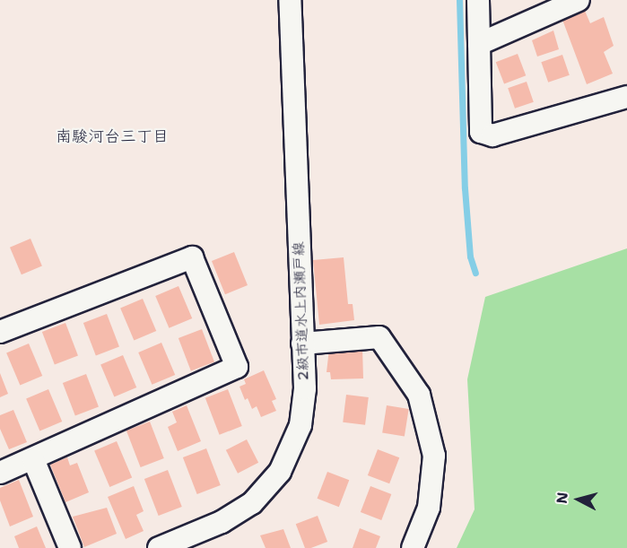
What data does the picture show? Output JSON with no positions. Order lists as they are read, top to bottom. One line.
{"streets":{"street":["2級市道水上内瀬戸線"]},"districts":["南駿河台三丁目"],"north":"left"}
